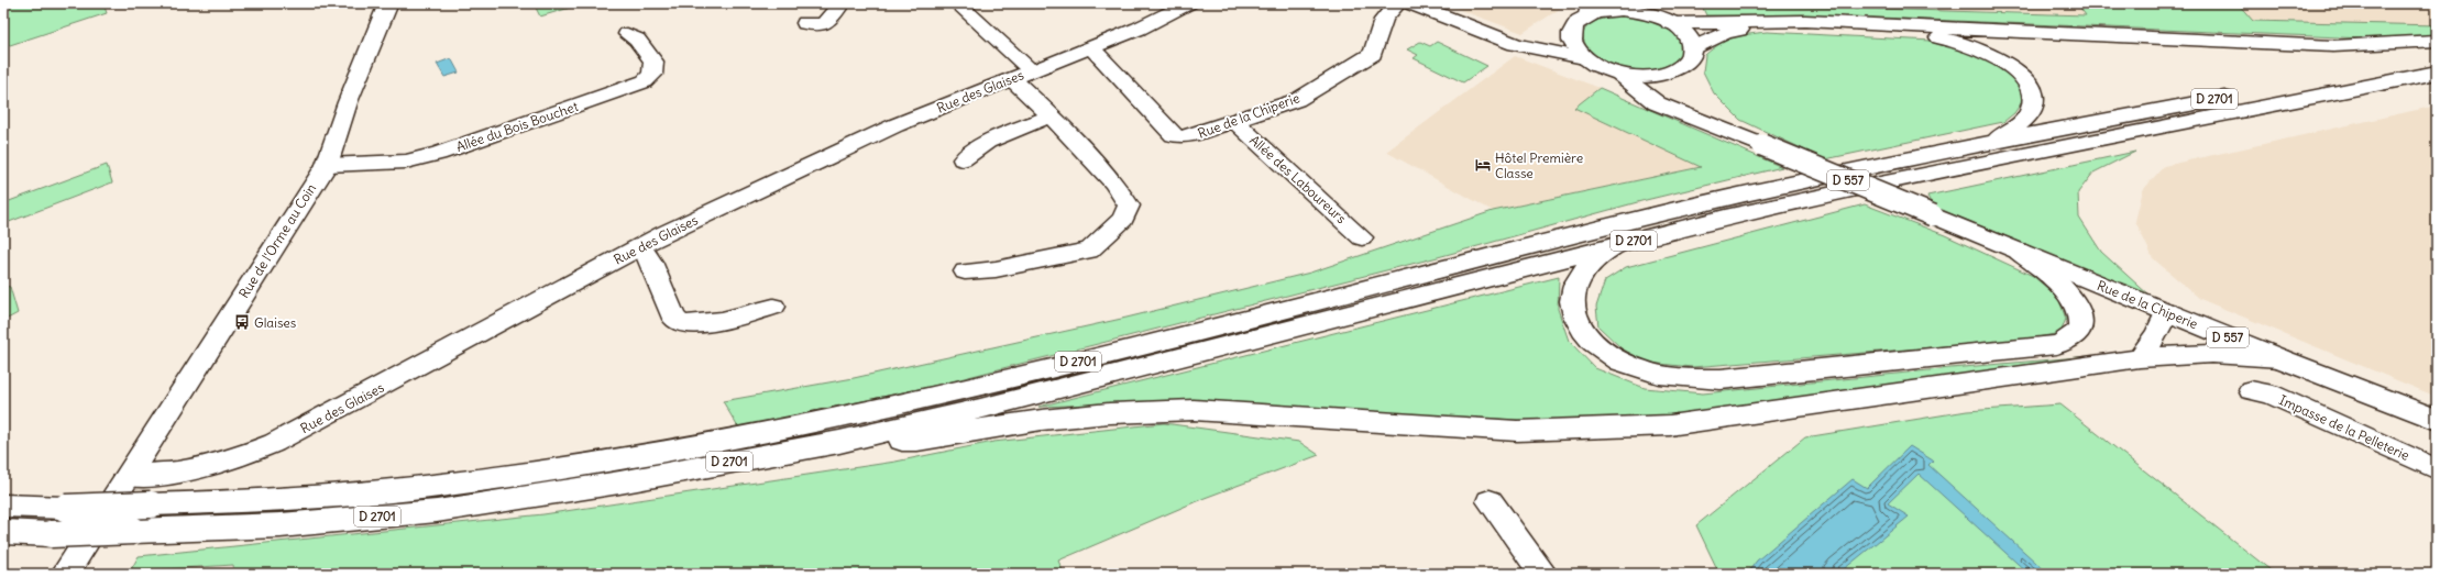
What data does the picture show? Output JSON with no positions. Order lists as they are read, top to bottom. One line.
{"streets":{"main road":["D 2701","Rue de la Chiperie","D 557","Rue de l'Orme au Coin"],"street":["Rue des Glaises","Allée du Bois Bouchet","Allée des Laboureurs","Impasse de la Pelleterie"]},"crossings":[["Rue des Glaises","Rue de la Chiperie"],["Rue des Glaises","Rue de l'Orme au Coin"],["Rue de la Chiperie","Allée des Laboureurs"],["Rue de la Chiperie","D 557"],["Allée du Bois Bouchet","Rue de l'Orme au Coin"]],"places":{"hotel":["Hôtel Première Classe"],"bus stop":["Glaises"]}}
